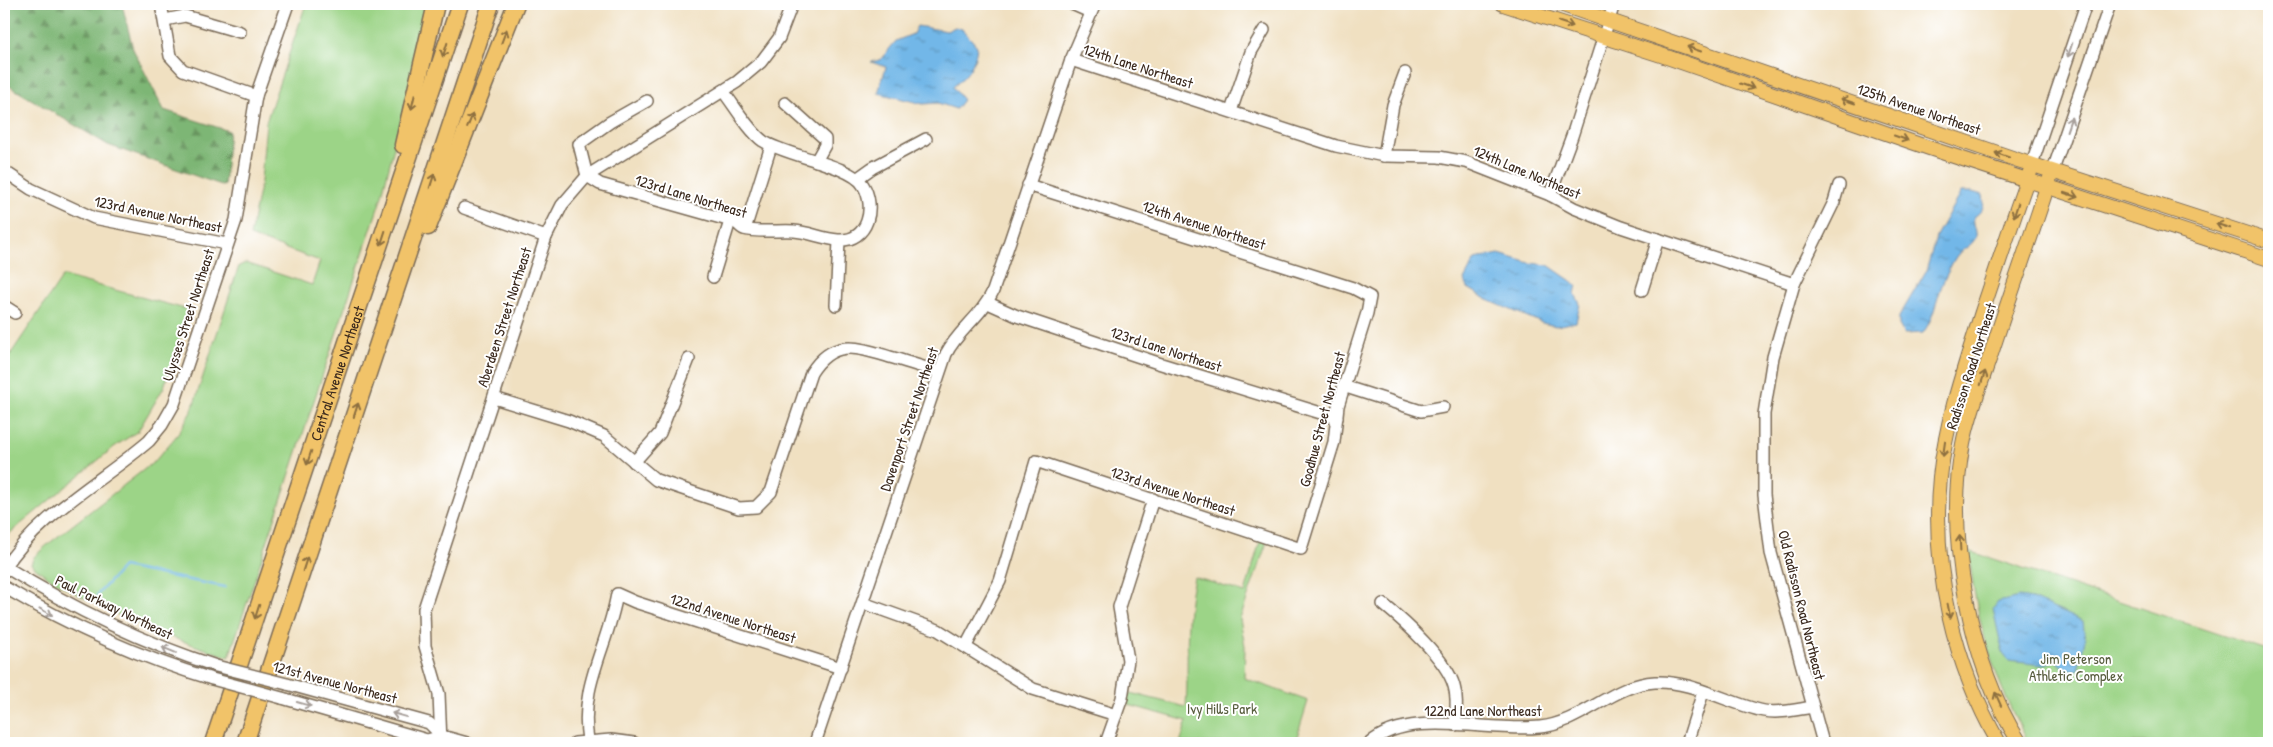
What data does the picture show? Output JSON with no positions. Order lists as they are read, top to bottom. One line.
{"streets":{"highway":["Central Avenue Northeast"],"main road":["125th Avenue Northeast","Radisson Road Northeast"],"street":["124th Lane Northeast","123rd Lane Northeast","123rd Avenue Northeast","124th Avenue Northeast","Ulysses Street Northeast","Aberdeen Street Northeast","Davenport Street Northeast","Goodhue Street Northeast","Old Radisson Road Northeast","Paul Parkway Northeast","122nd Avenue Northeast","121st Avenue Northeast","122nd Lane Northeast"]},"crossings":[["124th Lane Northeast","Davenport Street Northeast"],["124th Lane Northeast","Old Radisson Road Northeast"],["125th Avenue Northeast","Radisson Road Northeast"],["123rd Lane Northeast","Aberdeen Street Northeast"],["123rd Lane Northeast","Davenport Street Northeast"],["123rd Lane Northeast","Goodhue Street Northeast"],["123rd Avenue Northeast","Ulysses Street Northeast"],["123rd Avenue Northeast","Goodhue Street Northeast"],["124th Avenue Northeast","Davenport Street Northeast"],["124th Avenue Northeast","Goodhue Street Northeast"],["Ulysses Street Northeast","Paul Parkway Northeast"],["Aberdeen Street Northeast","121st Avenue Northeast"],["Davenport Street Northeast","122nd Avenue Northeast"],["Old Radisson Road Northeast","122nd Lane Northeast"],["Paul Parkway Northeast","121st Avenue Northeast"]],"parks":["Jim Peterson Athletic Complex","Ivy Hills Park"]}
